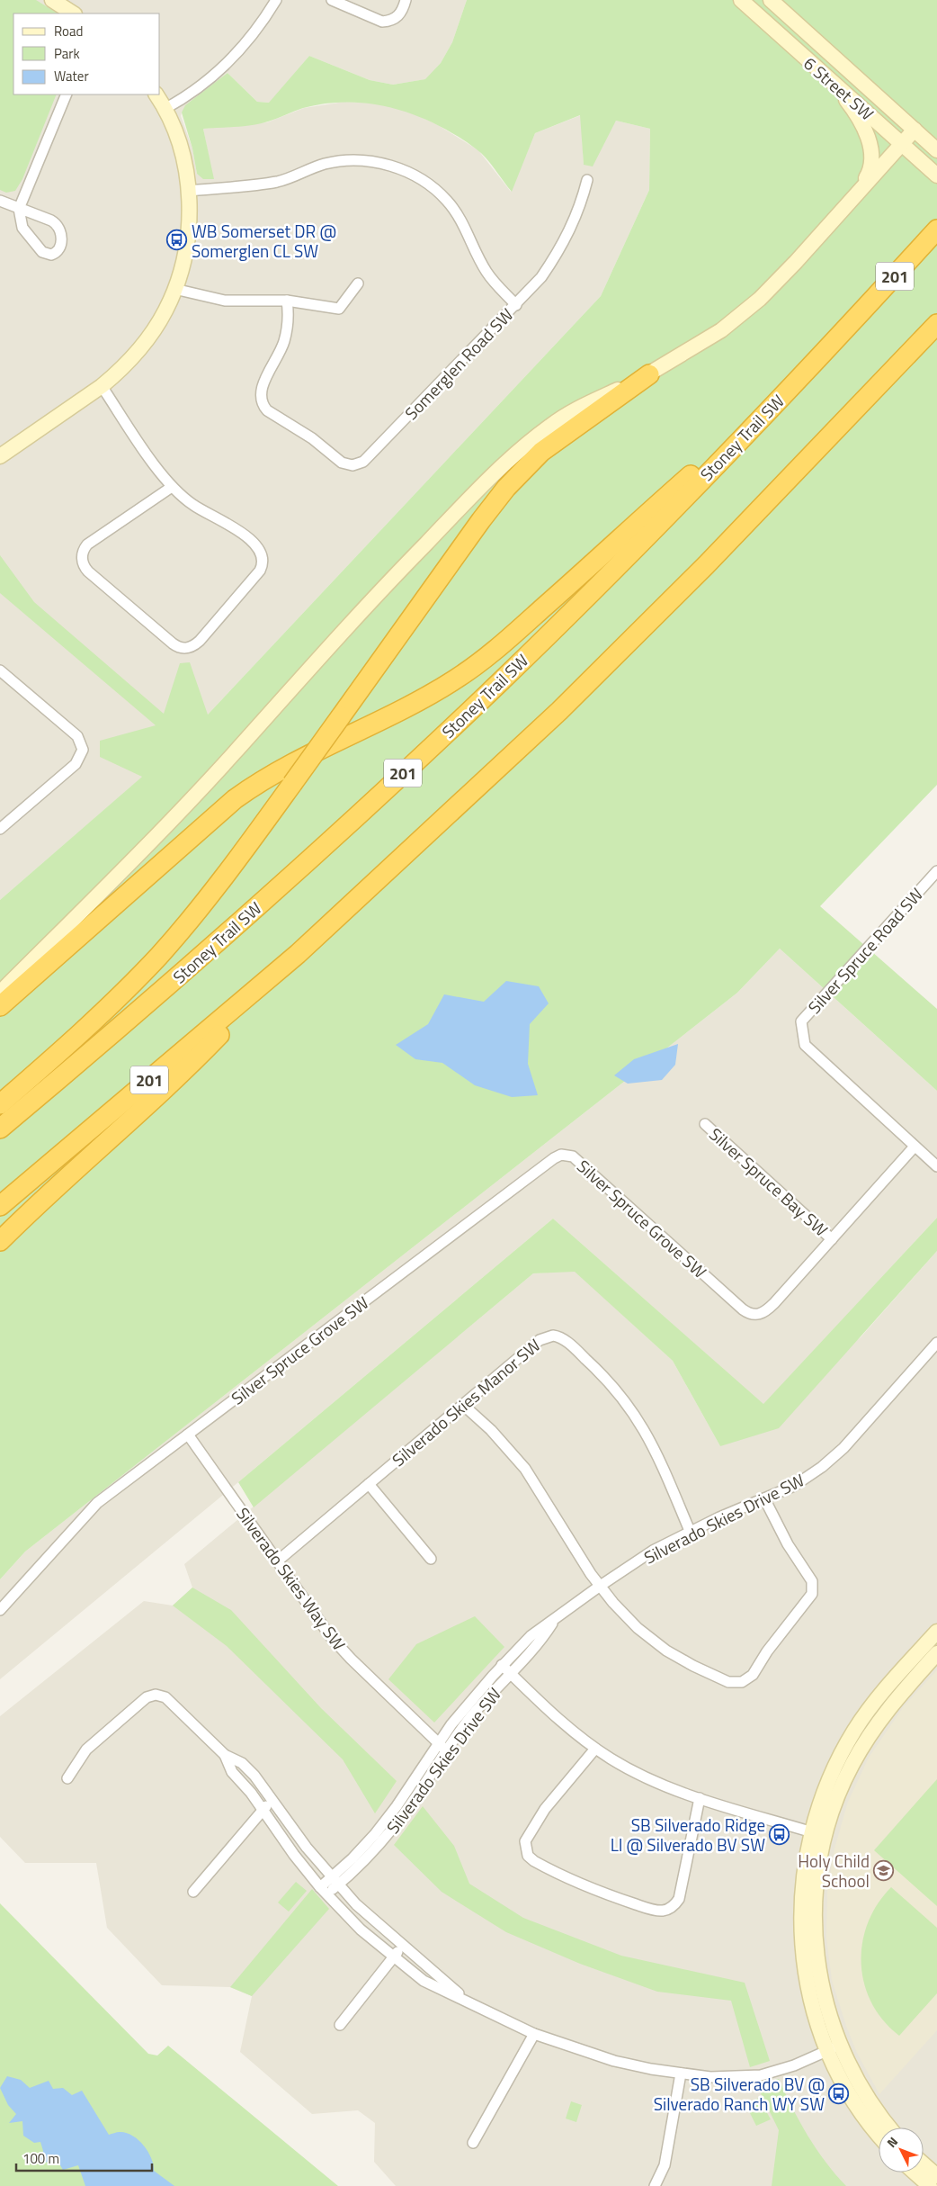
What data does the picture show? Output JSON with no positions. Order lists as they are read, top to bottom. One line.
{"streets":{"highway":["201","Stoney Trail SW"],"main road":["6 Street SW"],"street":["Somerglen Road SW","Silver Spruce Road SW","Silver Spruce Bay SW","Silver Spruce Grove SW","Silverado Skies Manor SW","Silverado Skies Drive SW","Silverado Skies Way SW"]},"crossings":[["Silver Spruce Road SW","Silver Spruce Grove SW"],["Silver Spruce Bay SW","Silver Spruce Grove SW"],["Silver Spruce Grove SW","Silverado Skies Way SW"],["Silverado Skies Manor SW","Silverado Skies Drive SW"],["Silverado Skies Manor SW","Silverado Skies Way SW"],["Silverado Skies Drive SW","Silverado Skies Way SW"]],"places":{"bus stop":["WB Somerset DR @ Somerglen CL SW","SB Silverado Ridge LI @ Silverado BV SW","SB Silverado BV @ Silverado Ranch WY SW"],"school or university":["Holy Child School"]},"legend":["Road","Park","Water"],"scale_bar":"100 m","north":"top left"}
